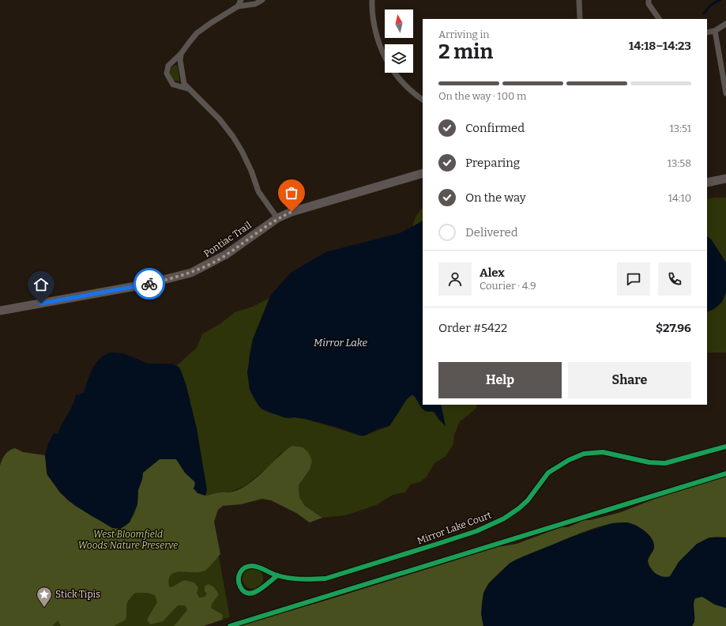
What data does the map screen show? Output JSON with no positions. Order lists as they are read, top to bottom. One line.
{"streets":{"main road":["Pontiac Trail"],"street":["Mirror Lake Court"]},"water":["Mirror Lake"],"parks":["West Bloomfield Woods Nature Preserve"],"places":{"place":["Stick Tipis"]},"north":"top","page":{"heading":["2 min","Arriving in","14:18–14:23"],"panel":["Alex","Courier · 4.9","Order #5422","$27.96"],"bar":"On the way · 100 m","list":[["Confirmed","13:51"],["Preparing","13:58"],["On the way","14:10"],"Delivered"],"buttons":["Help","Share"]}}
